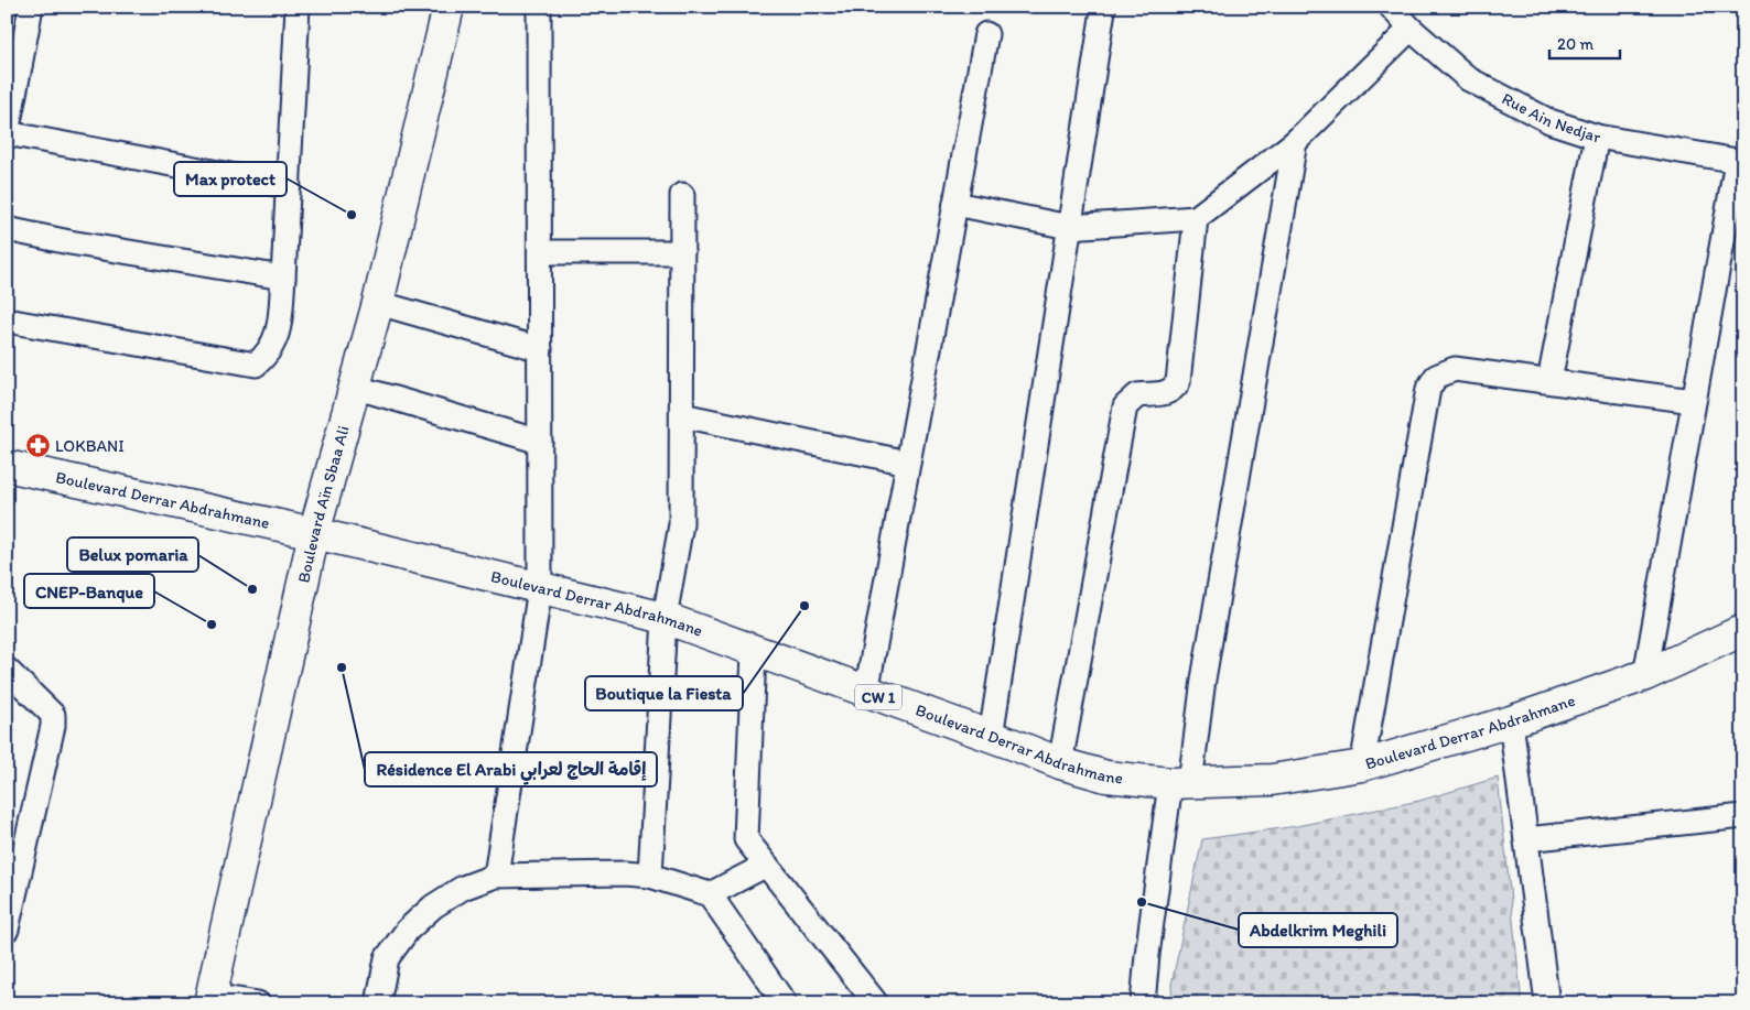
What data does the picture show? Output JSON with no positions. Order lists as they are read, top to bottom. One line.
{"streets":{"main road":["Boulevard Derrar Abdrahmane","Boulevard Aïn Sbaa Ali","CW 1"],"street":["Rue Ain Nedjar"]},"crossings":[["Boulevard Derrar Abdrahmane","Boulevard Aïn Sbaa Ali"]],"places":{"other":["Max protect","Belux pomaria","Boutique la Fiesta","CNEP-Banque","Résidence El Arabi إقامة الحاج لعرابي","Abdelkrim Meghili"],"pharmacy":["LOKBANI"]},"scale_bar":"20 m"}
